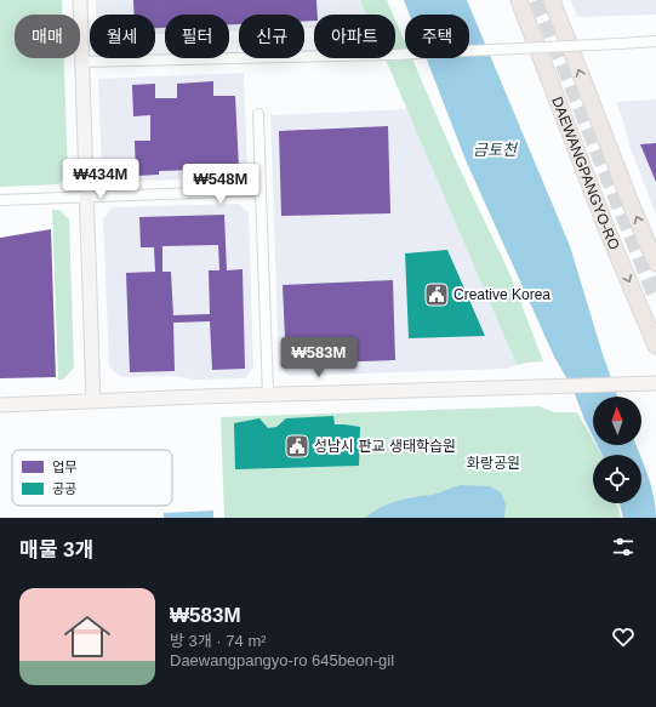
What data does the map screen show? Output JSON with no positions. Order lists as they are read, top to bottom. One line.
{"streets":{"main road":["DAEWANGPANGYO-RO"]},"water":["금토천"],"parks":["화랑공원"],"places":{"public building":["Creative Korea","성남시 판교 생태학습원"]},"legend":["업무","공공"],"north":"top","page":{"chip":["매매","월세","필터","신규","아파트","주택"],"price":["₩434M","₩548M","₩583M"],"heading":"매물 3개","list":[{"name":"₩583M","note":"방 3개 · 74 m² · Daewangpangyo-ro 645beon-gil"}]}}
